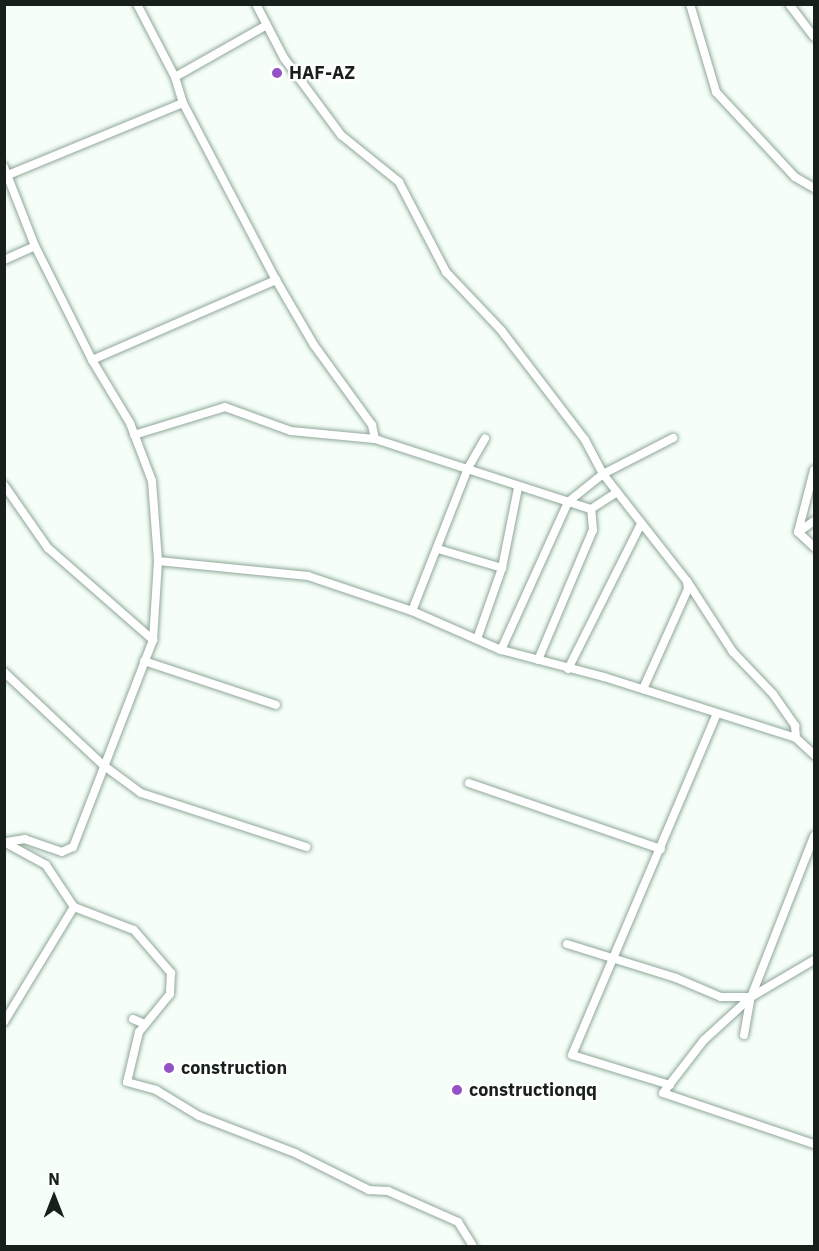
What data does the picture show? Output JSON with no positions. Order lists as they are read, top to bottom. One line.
{"places":["HAF-AZ","construction","constructionqq"],"north":"top"}
